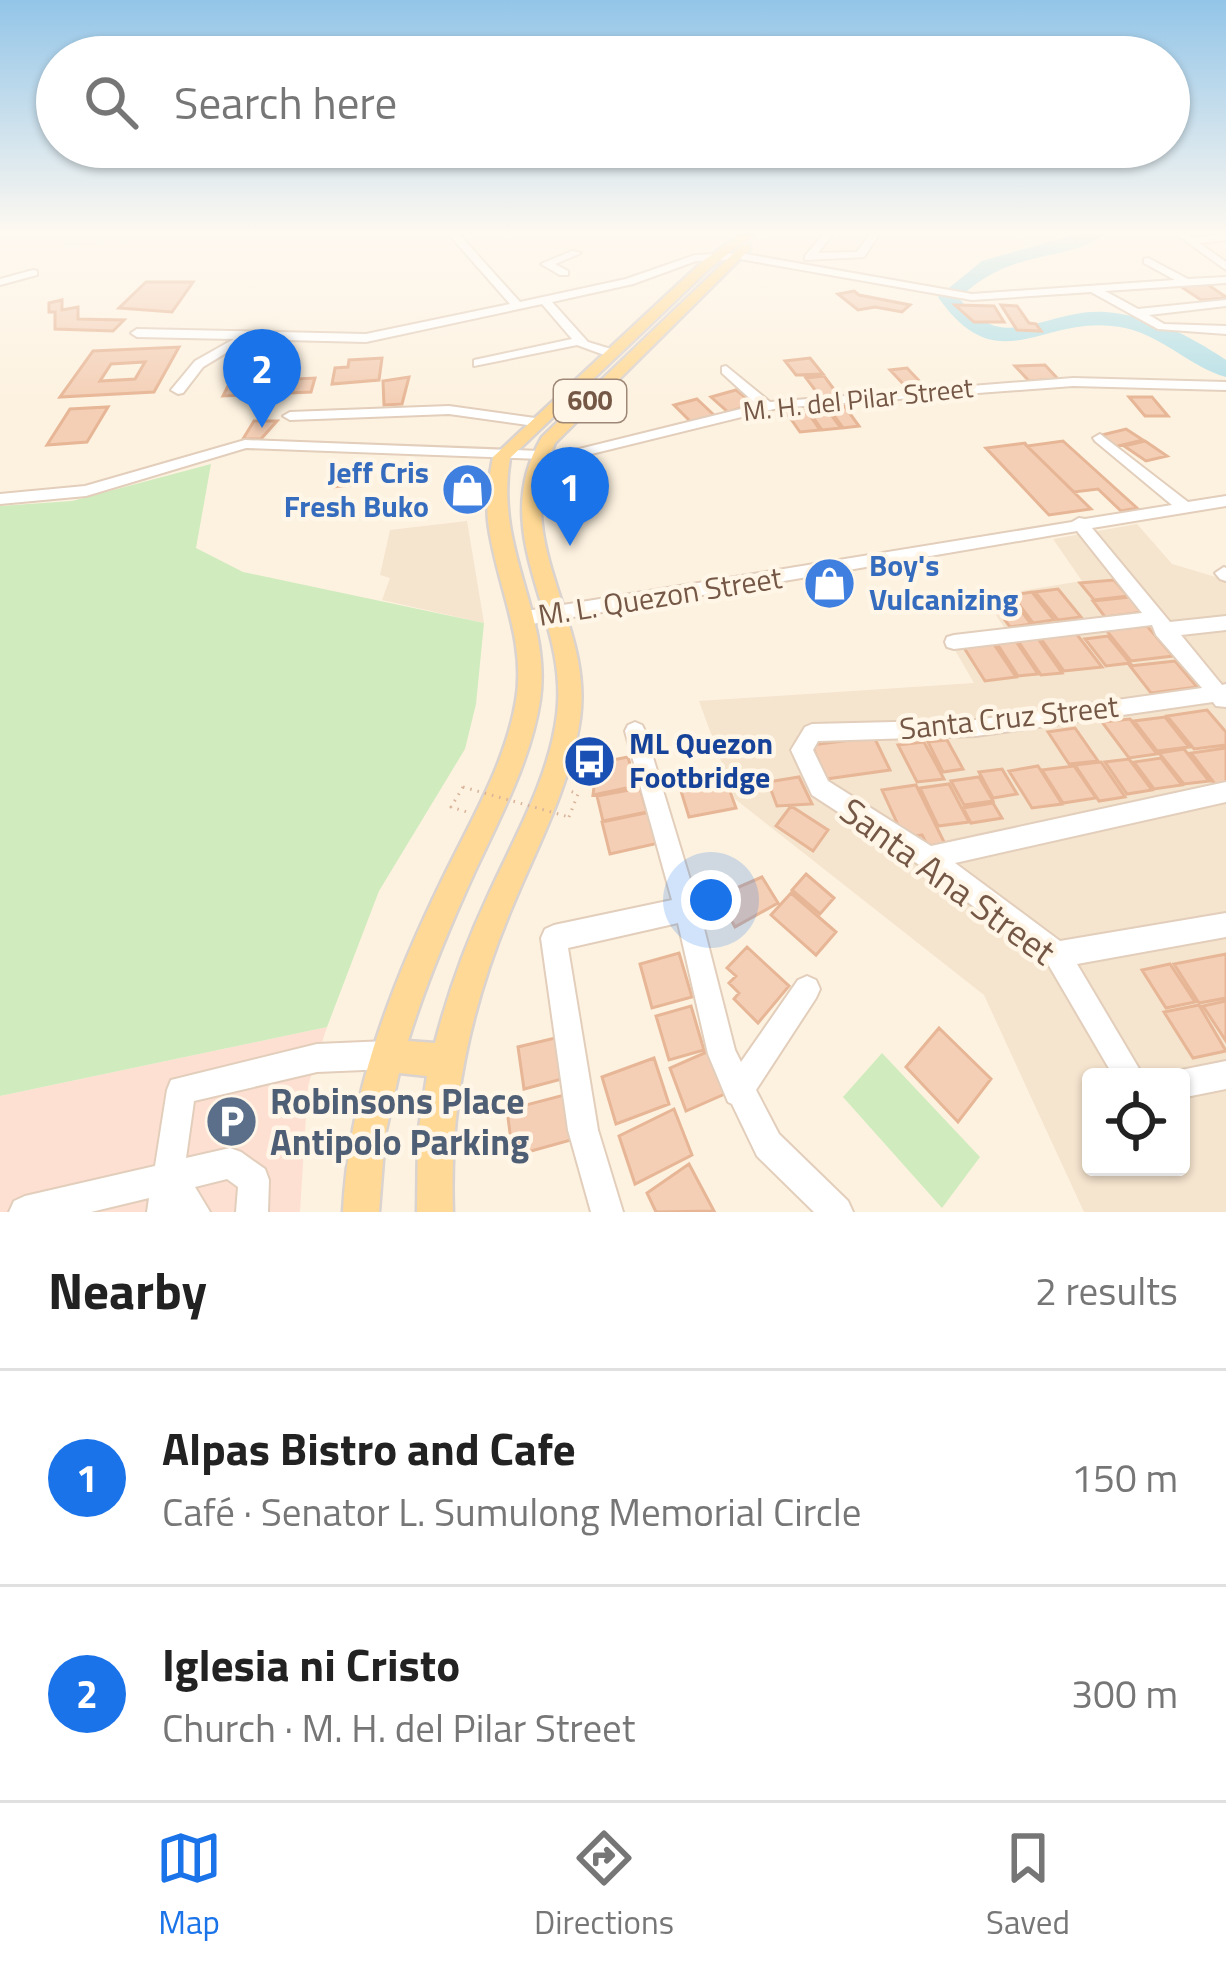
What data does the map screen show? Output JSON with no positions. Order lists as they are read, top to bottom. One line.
{"streets":{"main road":["600"],"street":["M. H. del Pilar Street","M. L. Quezon Street","Santa Cruz Street","Santa Ana Street"]},"crossings":[["M. H. del Pilar Street","600"],["600","M. L. Quezon Street"],["Santa Cruz Street","Santa Ana Street"]],"places":{"shop":["Jeff Cris Fresh Buko","Boy's Vulcanizing"],"bus stop":["ML Quezon Footbridge"],"parking":["Robinsons Place Antipolo Parking"]},"page":{"search":"Search here","pins":["2","1"],"heading":["Nearby","2 results"],"list":[{"mark":"1","name":"Alpas Bistro and Cafe","note":"Café · Senator L. Sumulong Memorial Circle","value":"150 m"},{"mark":"2","name":"Iglesia ni Cristo","note":"Church · M. H. del Pilar Street","value":"300 m"}],"nav":["Map","Directions","Saved"]}}
